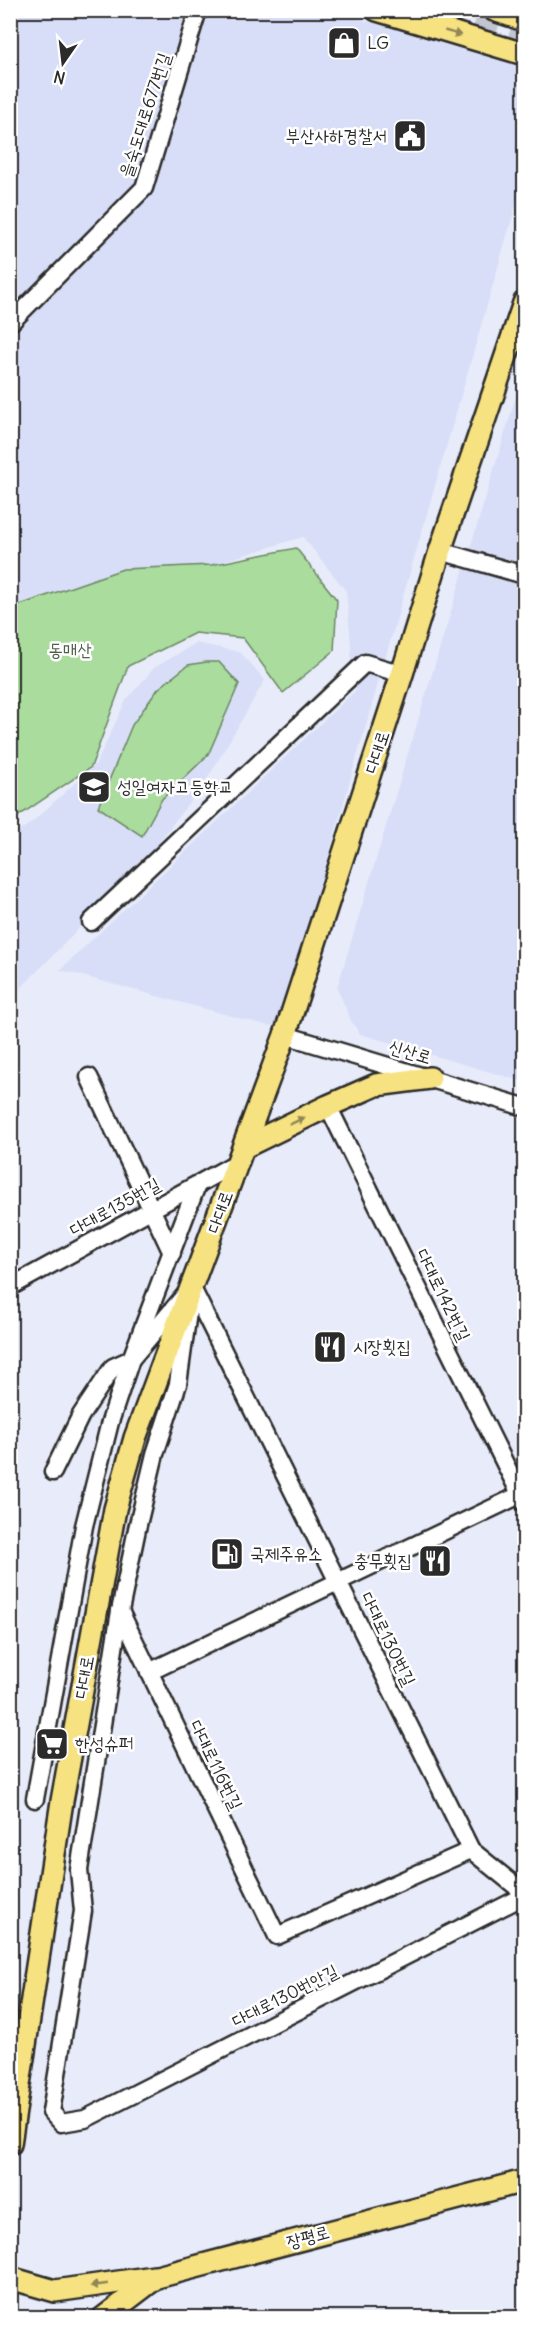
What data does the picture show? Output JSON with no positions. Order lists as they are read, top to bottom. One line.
{"streets":{"main road":["다대로","장평로"],"street":["을숙도대로677번길","신산로","다대로135번길","다대로142번길","다대로130번길","다대로116번길","다대로130번안길"]},"crossings":[["다대로","신산로"],["다대로","다대로135번길"],["다대로","다대로130번길"],["다대로130번길","다대로116번길"],["다대로130번길","다대로130번안길"],["다대로116번길","다대로130번안길"]],"parks":["동매산"],"places":{"shop":["LG"],"public building":["부산사하경찰서"],"school or university":["성일여자고등학교"],"restaurant":["시장횟집","충무횟집"],"fuel station":["국제주유소"],"supermarket":["한성슈퍼"]},"north":"bottom"}
